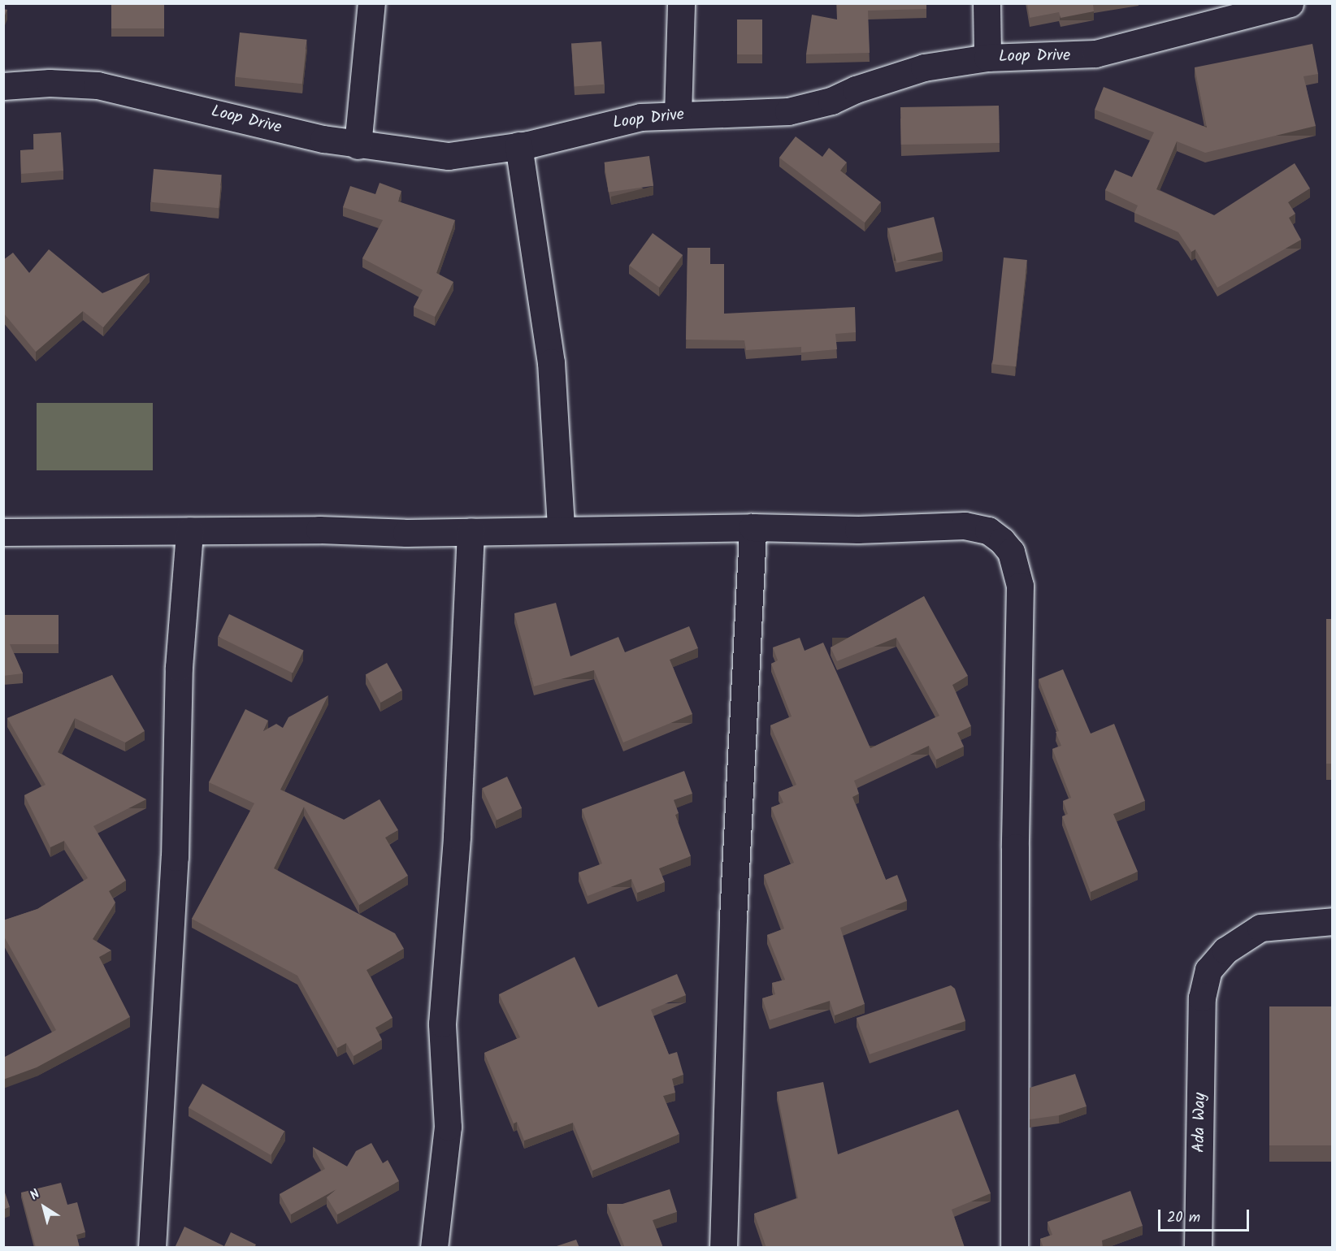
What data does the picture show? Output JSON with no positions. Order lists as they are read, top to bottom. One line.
{"streets":{"street":["Loop Drive","Ada Way"]},"scale_bar":"20 m","north":"top left"}
